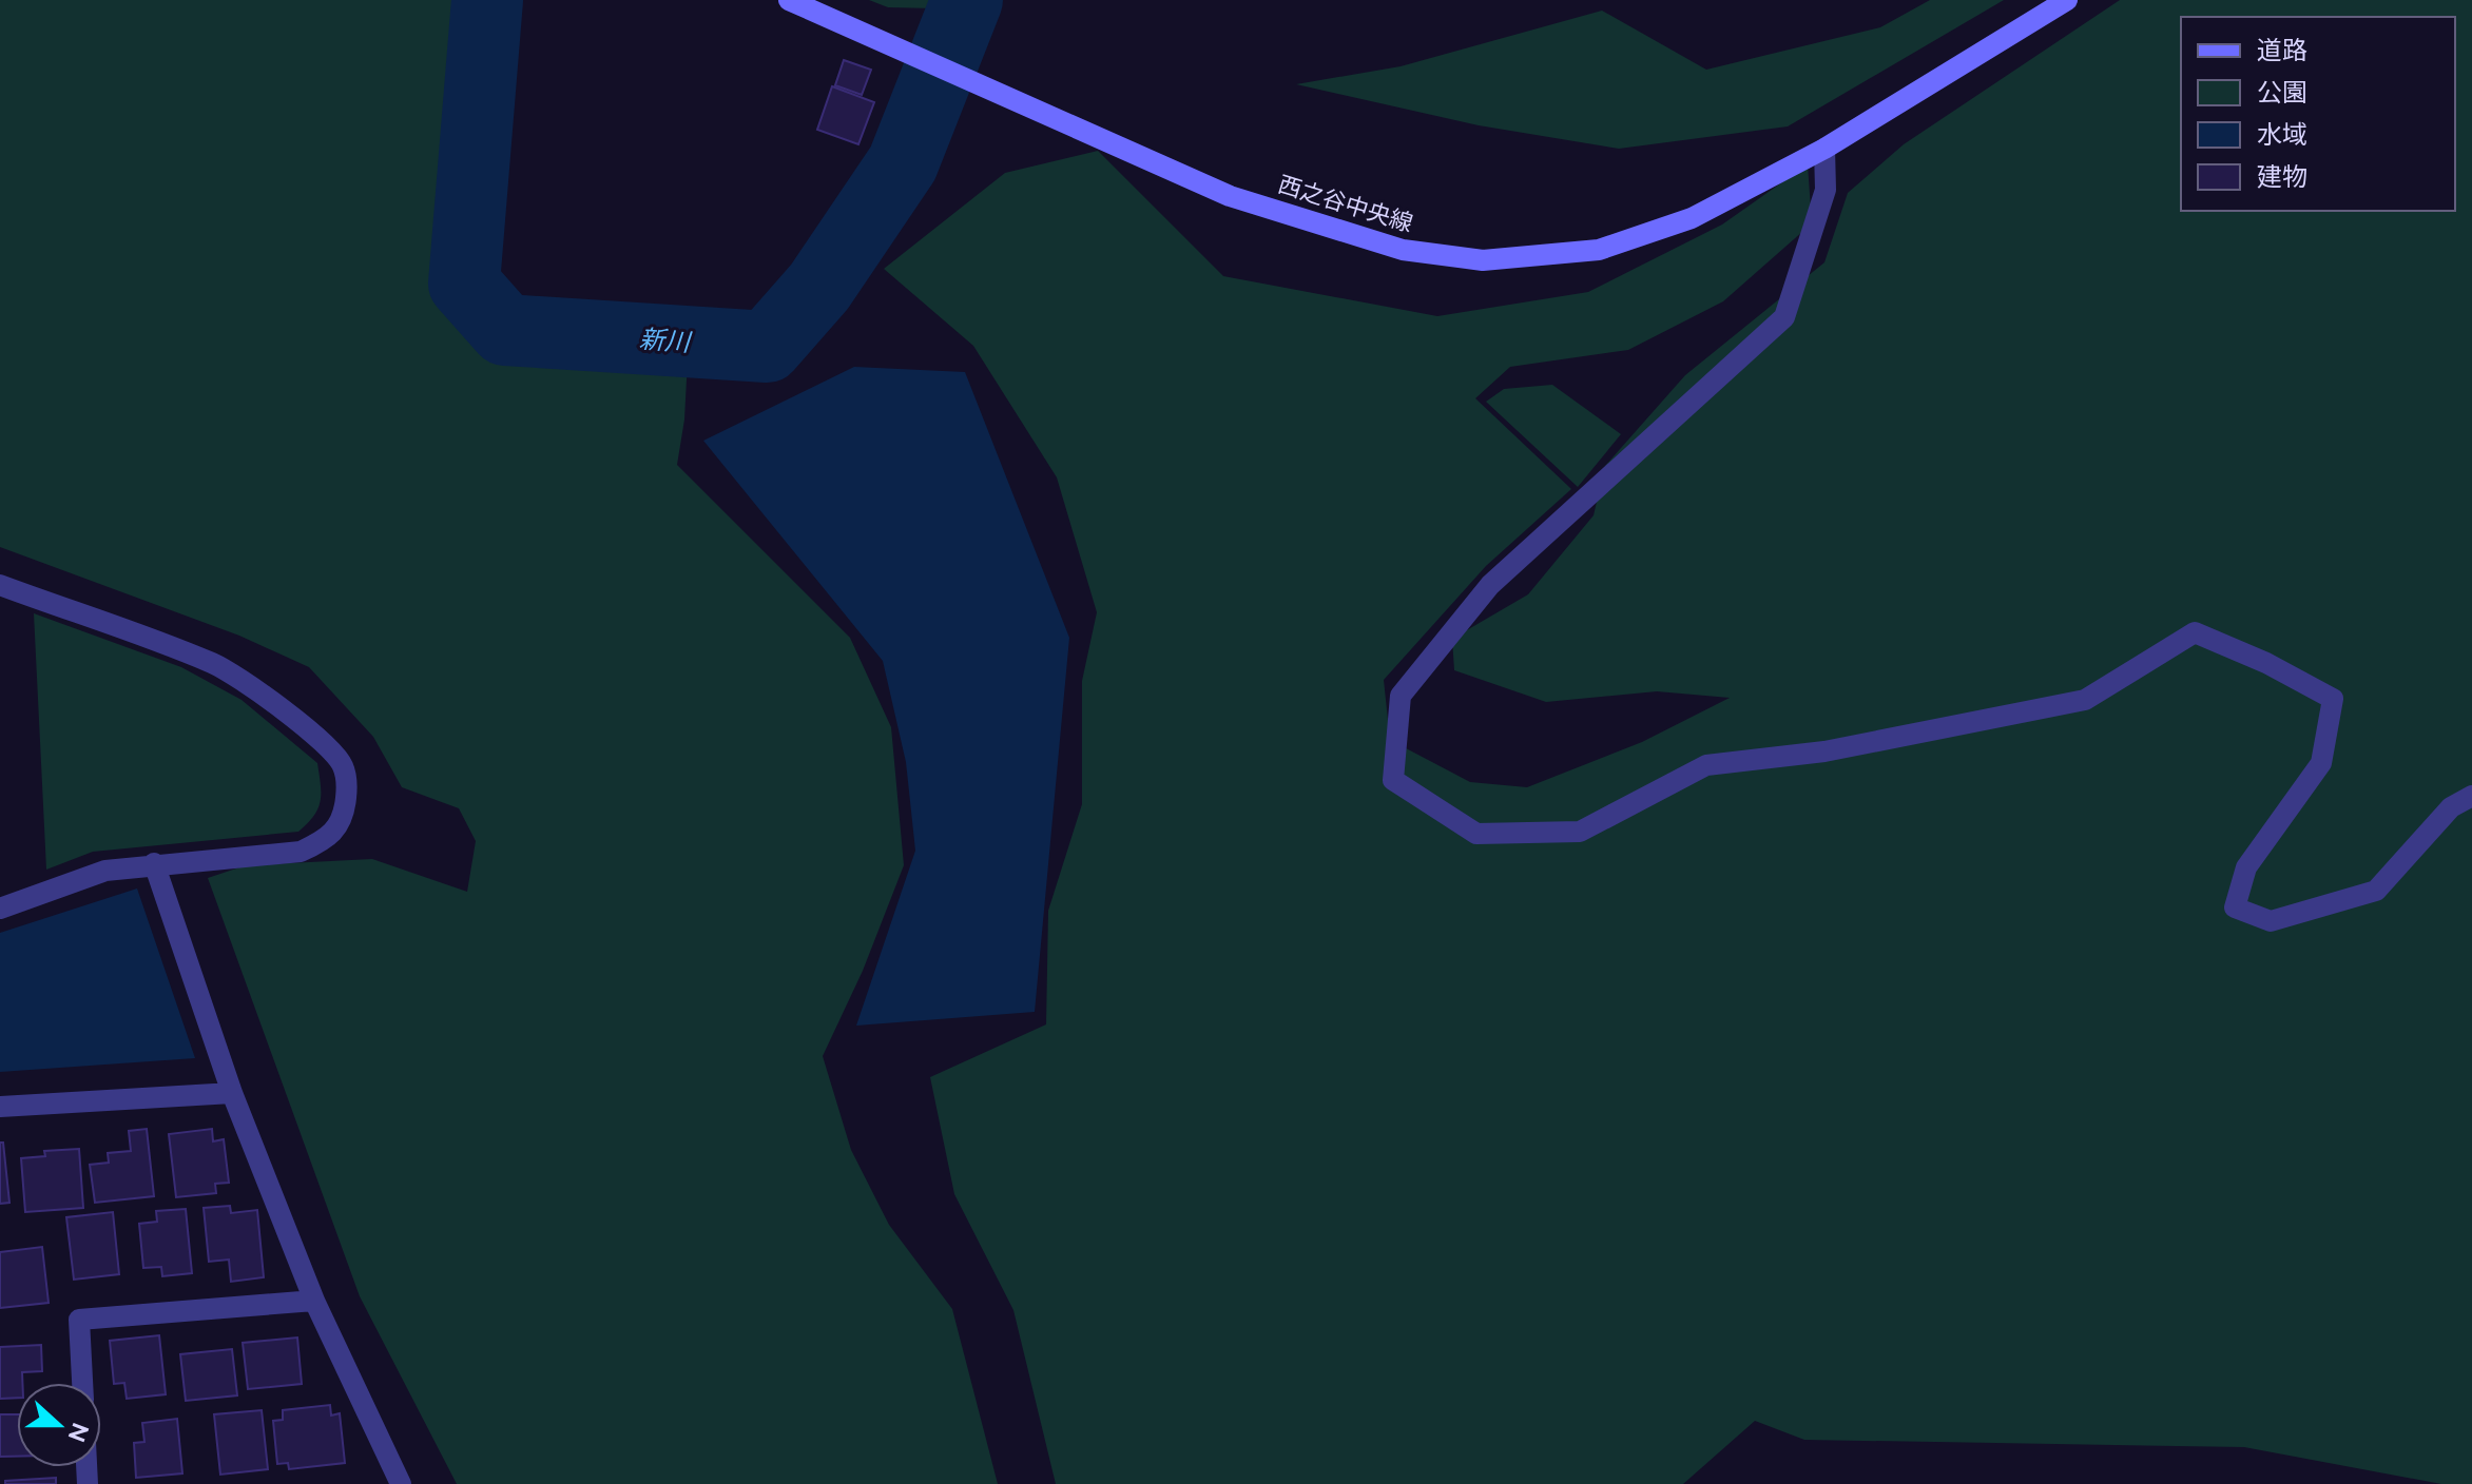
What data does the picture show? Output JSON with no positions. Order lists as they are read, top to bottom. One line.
{"streets":{"street":["西之谷中央線"]},"water":["新川"],"legend":["道路","公園","水域","建物"],"north":"right"}
